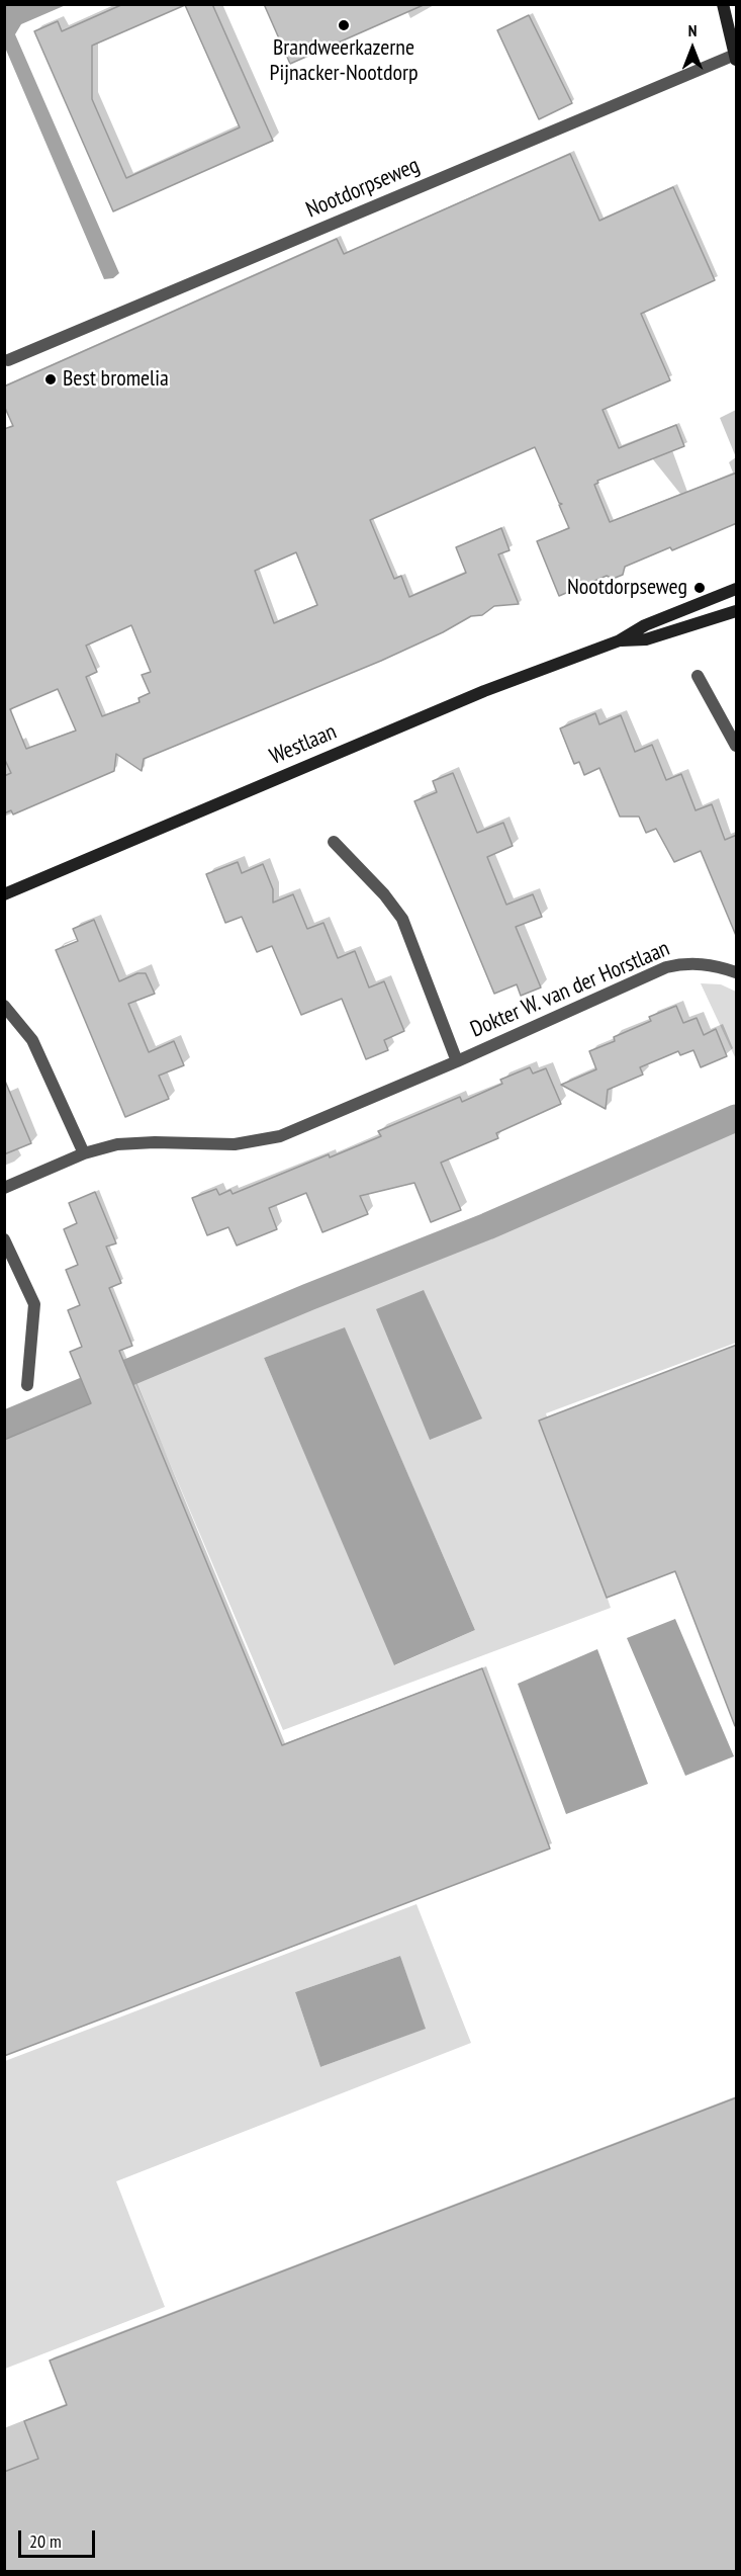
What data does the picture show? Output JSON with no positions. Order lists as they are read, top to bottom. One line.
{"streets":{"main road":["Nootdorpseweg","Westlaan"],"street":["Dokter W. van der Horstlaan"]},"places":["Brandweerkazerne Pijnacker-Nootdorp","Best bromelia","Nootdorpseweg"],"scale_bar":"20 m","north":"top"}
